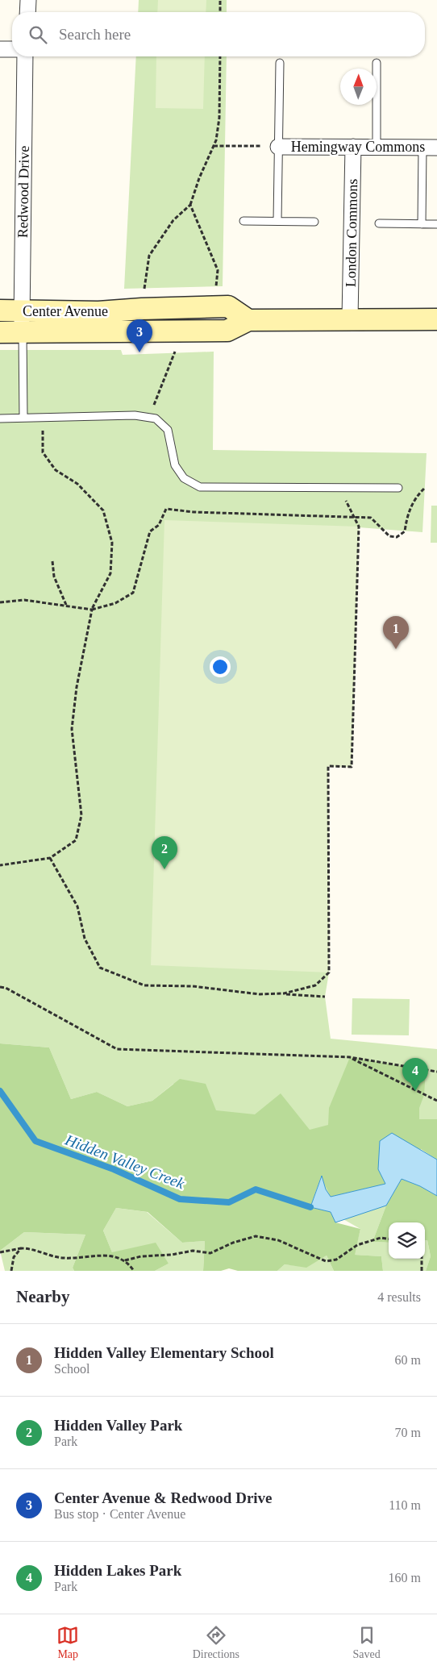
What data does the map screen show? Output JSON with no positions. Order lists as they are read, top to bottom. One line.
{"streets":{"street":["Hemingway Commons","Redwood Drive","London Commons","Center Avenue"]},"crossings":[["Hemingway Commons","London Commons"],["Redwood Drive","Center Avenue"],["London Commons","Center Avenue"]],"water":["Hidden Valley Creek"],"north":"top","page":{"search":"Search here","pins":["3","1","2","4"],"heading":["Nearby","4 results"],"list":[{"mark":"1","name":"Hidden Valley Elementary School","note":"School","value":"60 m"},{"mark":"2","name":"Hidden Valley Park","note":"Park","value":"70 m"},{"mark":"3","name":"Center Avenue & Redwood Drive","note":"Bus stop · Center Avenue","value":"110 m"},{"mark":"4","name":"Hidden Lakes Park","note":"Park","value":"160 m"}],"nav":["Map","Directions","Saved"]}}
